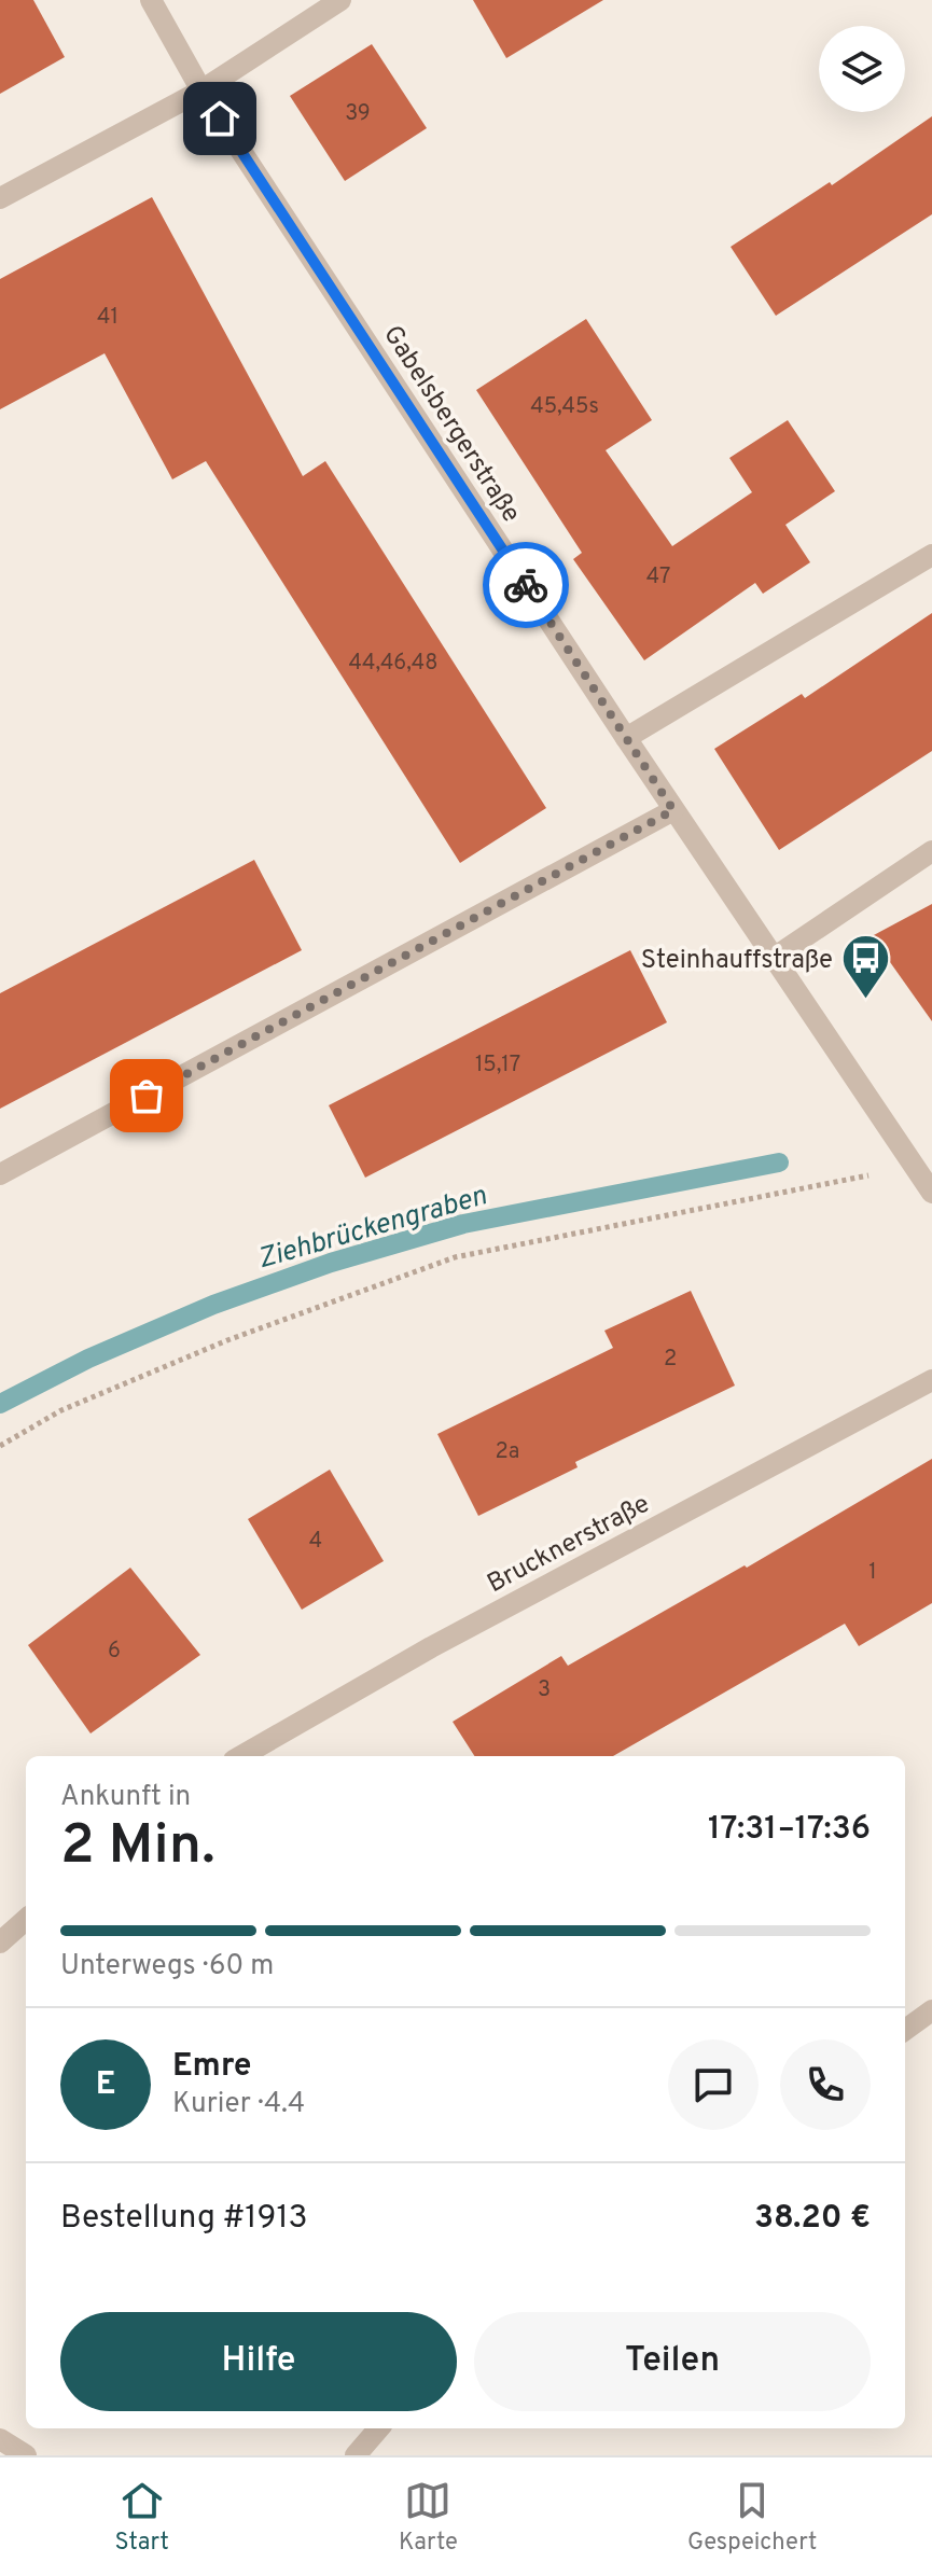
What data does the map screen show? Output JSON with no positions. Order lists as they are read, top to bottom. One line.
{"streets":{"street":["Gabelsbergerstraße","Brucknerstraße"]},"water":["Ziehbrückengraben"],"places":{"bus stop":["Steinhauffstraße"]},"house_numbers":["39","41","45,45s","47","44,46,48","15,17","2","2a","4","1","6","3"],"page":{"heading":["2 Min.","Ankunft in","17:31–17:36"],"panel":["Emre","Kurier · 4.4","Bestellung #1913","38.20 €"],"bar":"Unterwegs · 60 m","round":"E","buttons":["Hilfe","Teilen"],"tabs":["Start","Karte","Gespeichert"]}}
